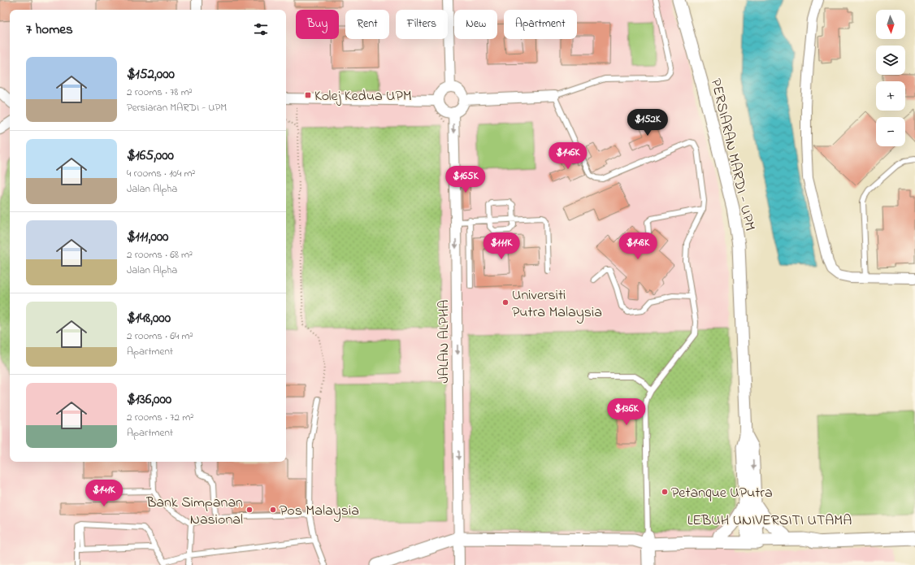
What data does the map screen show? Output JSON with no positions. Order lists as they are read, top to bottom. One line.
{"streets":{"street":["PERSIARAN MARDI - UPM","JALAN ALPHA","LEBUH UNIVERSITI UTAMA"]},"crossings":[["PERSIARAN MARDI - UPM","LEBUH UNIVERSITI UTAMA"],["JALAN ALPHA","LEBUH UNIVERSITI UTAMA"]],"one_way":["JALAN ALPHA"],"places":{"transit":["Kolej Kedua UPM"],"other":["Universiti Putra Malaysia","Petanque UPutra","Bank Simpanan Nasional","Pos Malaysia"]},"north":"bottom","page":{"map_buttons":["+","−"],"chip":["Buy","Rent","Filters","New","Apartment"],"heading":"7 homes","list":[{"name":"$152,000","note":"2 rooms · 78 m² · Persiaran MARDI - UPM"},{"name":"$165,000","note":"4 rooms · 104 m² · Jalan Alpha"},{"name":"$111,000","note":"2 rooms · 68 m² · Jalan Alpha"},{"name":"$148,000","note":"2 rooms · 64 m² · Apartment"},{"name":"$136,000","note":"2 rooms · 72 m² · Apartment"}],"price":["$152K","$146K","$165K","$111K","$148K","$136K","$141K"]}}
